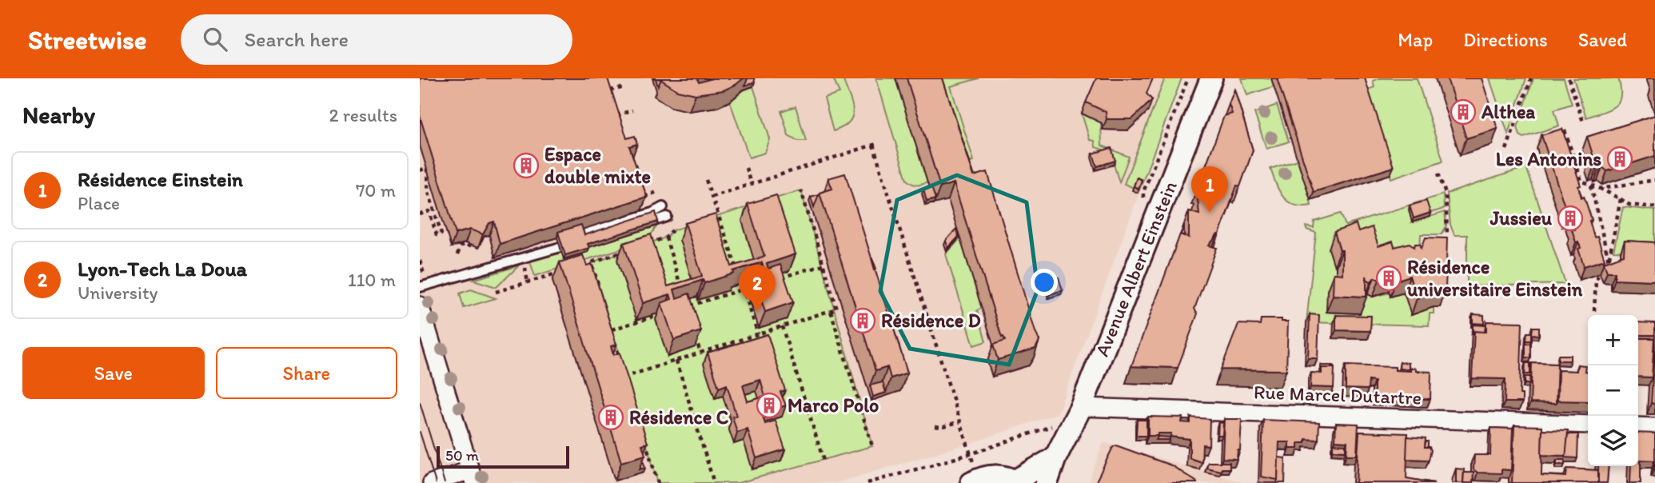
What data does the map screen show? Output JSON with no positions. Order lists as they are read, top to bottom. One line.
{"streets":{"street":["Avenue Albert Einstein","Rue Marcel Dutartre"]},"crossings":[["Avenue Albert Einstein","Rue Marcel Dutartre"]],"places":{"building":["Althea","Les Antonins","Espace double mixte","Jussieu","Résidence universitaire Einstein","Résidence D","Marco Polo","Résidence C"]},"scale_bar":"50 m","page":{"header":"Streetwise","search":"Search here","nav":["Map","Directions","Saved"],"heading":["Nearby","2 results"],"list":[{"mark":"1","name":"Résidence Einstein","note":"Place","value":"70 m"},{"mark":"2","name":"Lyon-Tech La Doua","note":"University","value":"110 m"}],"pins":["1","2"],"map_buttons":["+","−"],"buttons":["Save","Share"],"scale":"50 m"}}
